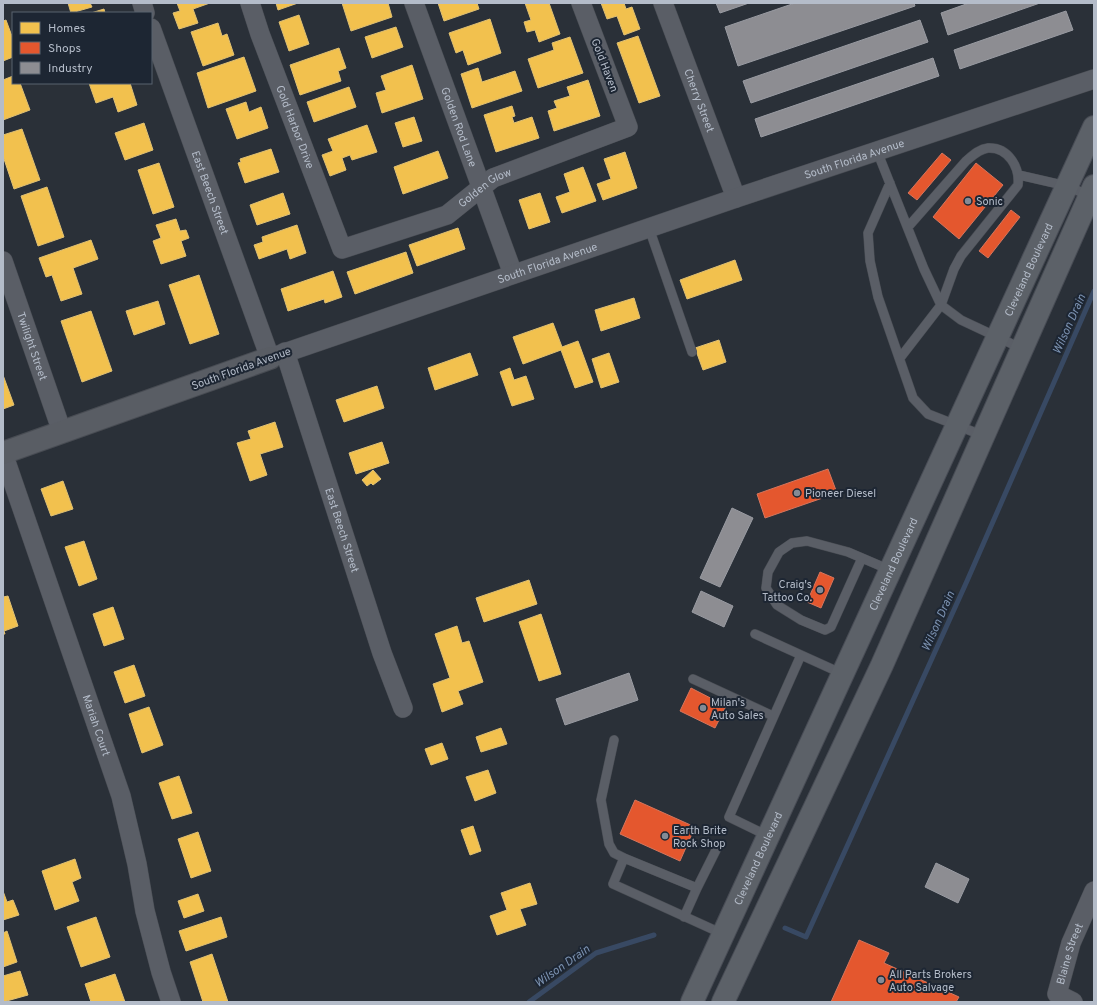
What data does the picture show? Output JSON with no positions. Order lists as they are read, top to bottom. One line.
{"streets":{"main road":["Cleveland Boulevard"],"street":["Gold Haven","Cherry Street","Gold Harbor Drive","Golden Rod Lane","South Florida Avenue","Golden Glow","East Beech Street","Twilight Street","Mariah Court","Blaine Street"]},"crossings":[["Gold Haven","Golden Glow"],["Cherry Street","South Florida Avenue"],["Gold Harbor Drive","Golden Glow"],["Golden Rod Lane","South Florida Avenue"],["Golden Rod Lane","Golden Glow"],["South Florida Avenue","East Beech Street"],["South Florida Avenue","Twilight Street"],["South Florida Avenue","Mariah Court"]],"water":["Wilson Drain"],"places":["Sonic","Pioneer Diesel","Craig's Tattoo Co.","Milan's Auto Sales","Earth Brite Rock Shop","All Parts Brokers Auto Salvage"],"legend":["Homes","Shops","Industry"]}
